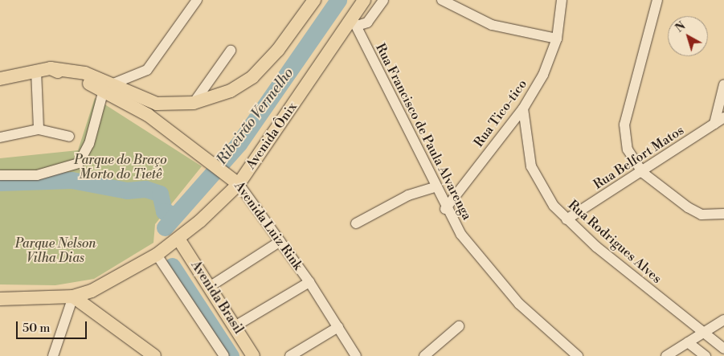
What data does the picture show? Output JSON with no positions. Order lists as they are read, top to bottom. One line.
{"streets":{"main road":["Avenida Ônix","Avenida Luiz Rink","Avenida Brasil"],"street":["Rua Tico-tico","Rua Francisco de Paula Alvarenga","Rua Belfort Matos","Rua Rodrigues Alves"]},"crossings":[["Rua Tico-tico","Rua Francisco de Paula Alvarenga"],["Rua Tico-tico","Rua Rodrigues Alves"],["Rua Francisco de Paula Alvarenga","Avenida Ônix"],["Avenida Ônix","Avenida Luiz Rink"],["Avenida Ônix","Avenida Brasil"],["Rua Belfort Matos","Rua Rodrigues Alves"]],"water":["Ribeirão Vermelho"],"parks":["Parque do Braço Morto do Tietê","Parque Nelson Vilha Dias"],"scale_bar":"50 m","north":"top left"}
